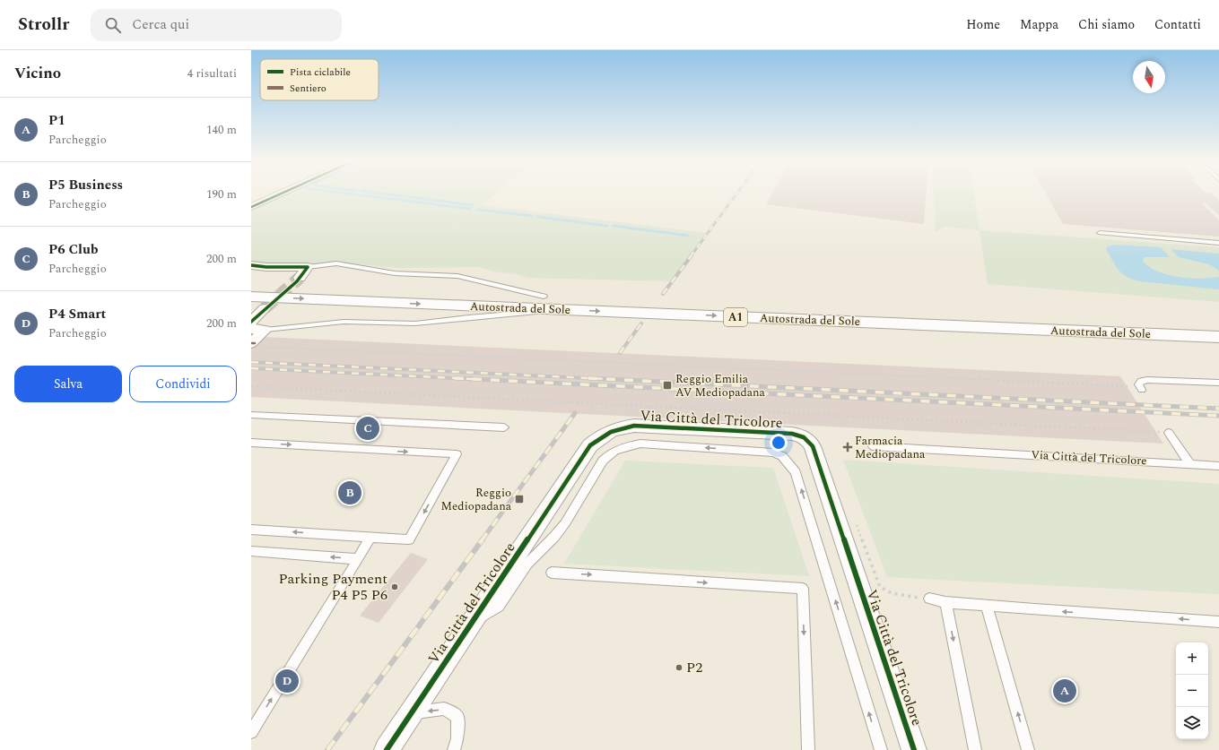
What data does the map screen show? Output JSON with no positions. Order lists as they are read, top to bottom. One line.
{"streets":{"highway":["Autostrada del Sole","A1"],"street":["Via Città del Tricolore"]},"places":{"transit":["Reggio Emilia AV Mediopadana","Reggio Mediopadana"],"health":["Farmacia Mediopadana"],"other":["Parking Payment P4 P5 P6","P2"]},"legend":["Pista ciclabile","Sentiero"],"north":"bottom","page":{"header":"Strollr","search":"Cerca qui","nav":["Home","Mappa","Chi siamo","Contatti"],"heading":["Vicino","4 risultati"],"list":[{"mark":"A","name":"P1","note":"Parcheggio","value":"140 m"},{"mark":"B","name":"P5 Business","note":"Parcheggio","value":"190 m"},{"mark":"C","name":"P6 Club","note":"Parcheggio","value":"200 m"},{"mark":"D","name":"P4 Smart","note":"Parcheggio","value":"200 m"}],"buttons":["Salva","Condividi"],"pins":["C","B","D","A"],"map_buttons":["+","−"]}}
